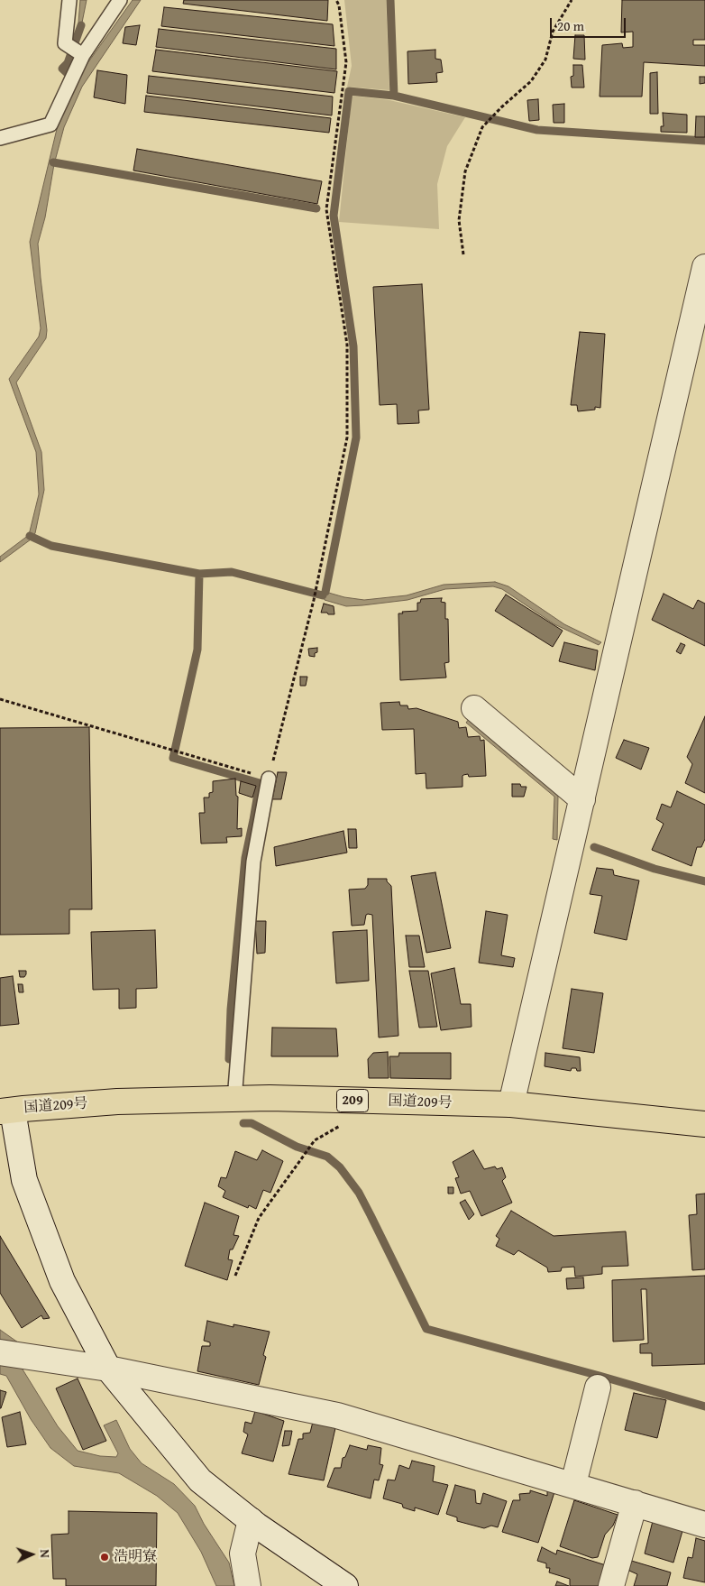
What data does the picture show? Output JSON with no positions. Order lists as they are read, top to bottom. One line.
{"streets":{"highway":["209","国道209号"]},"places":["浩明寮"],"scale_bar":"20 m","north":"right"}
